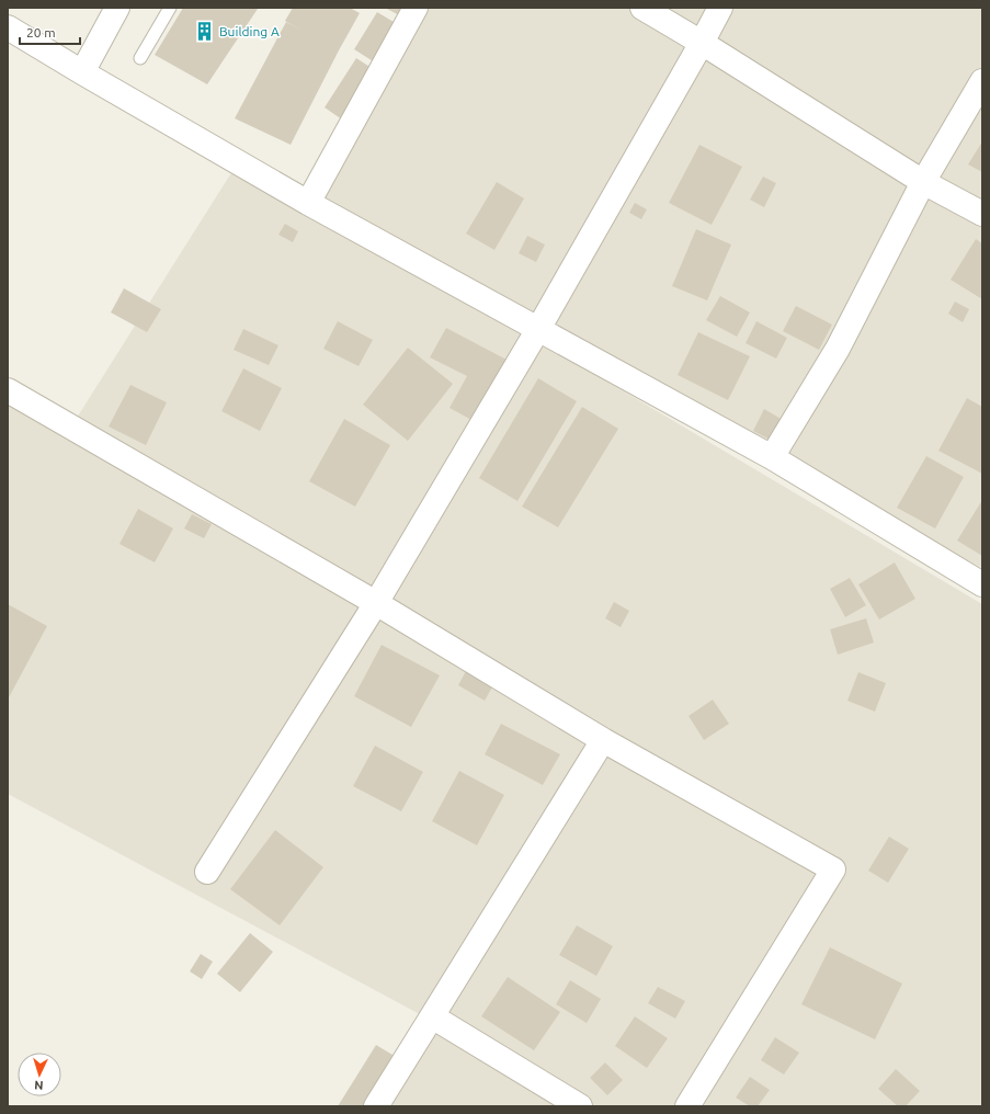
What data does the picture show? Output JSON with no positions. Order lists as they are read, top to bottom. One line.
{"places":{"building":["Building A"]},"scale_bar":"20 m","north":"bottom"}
